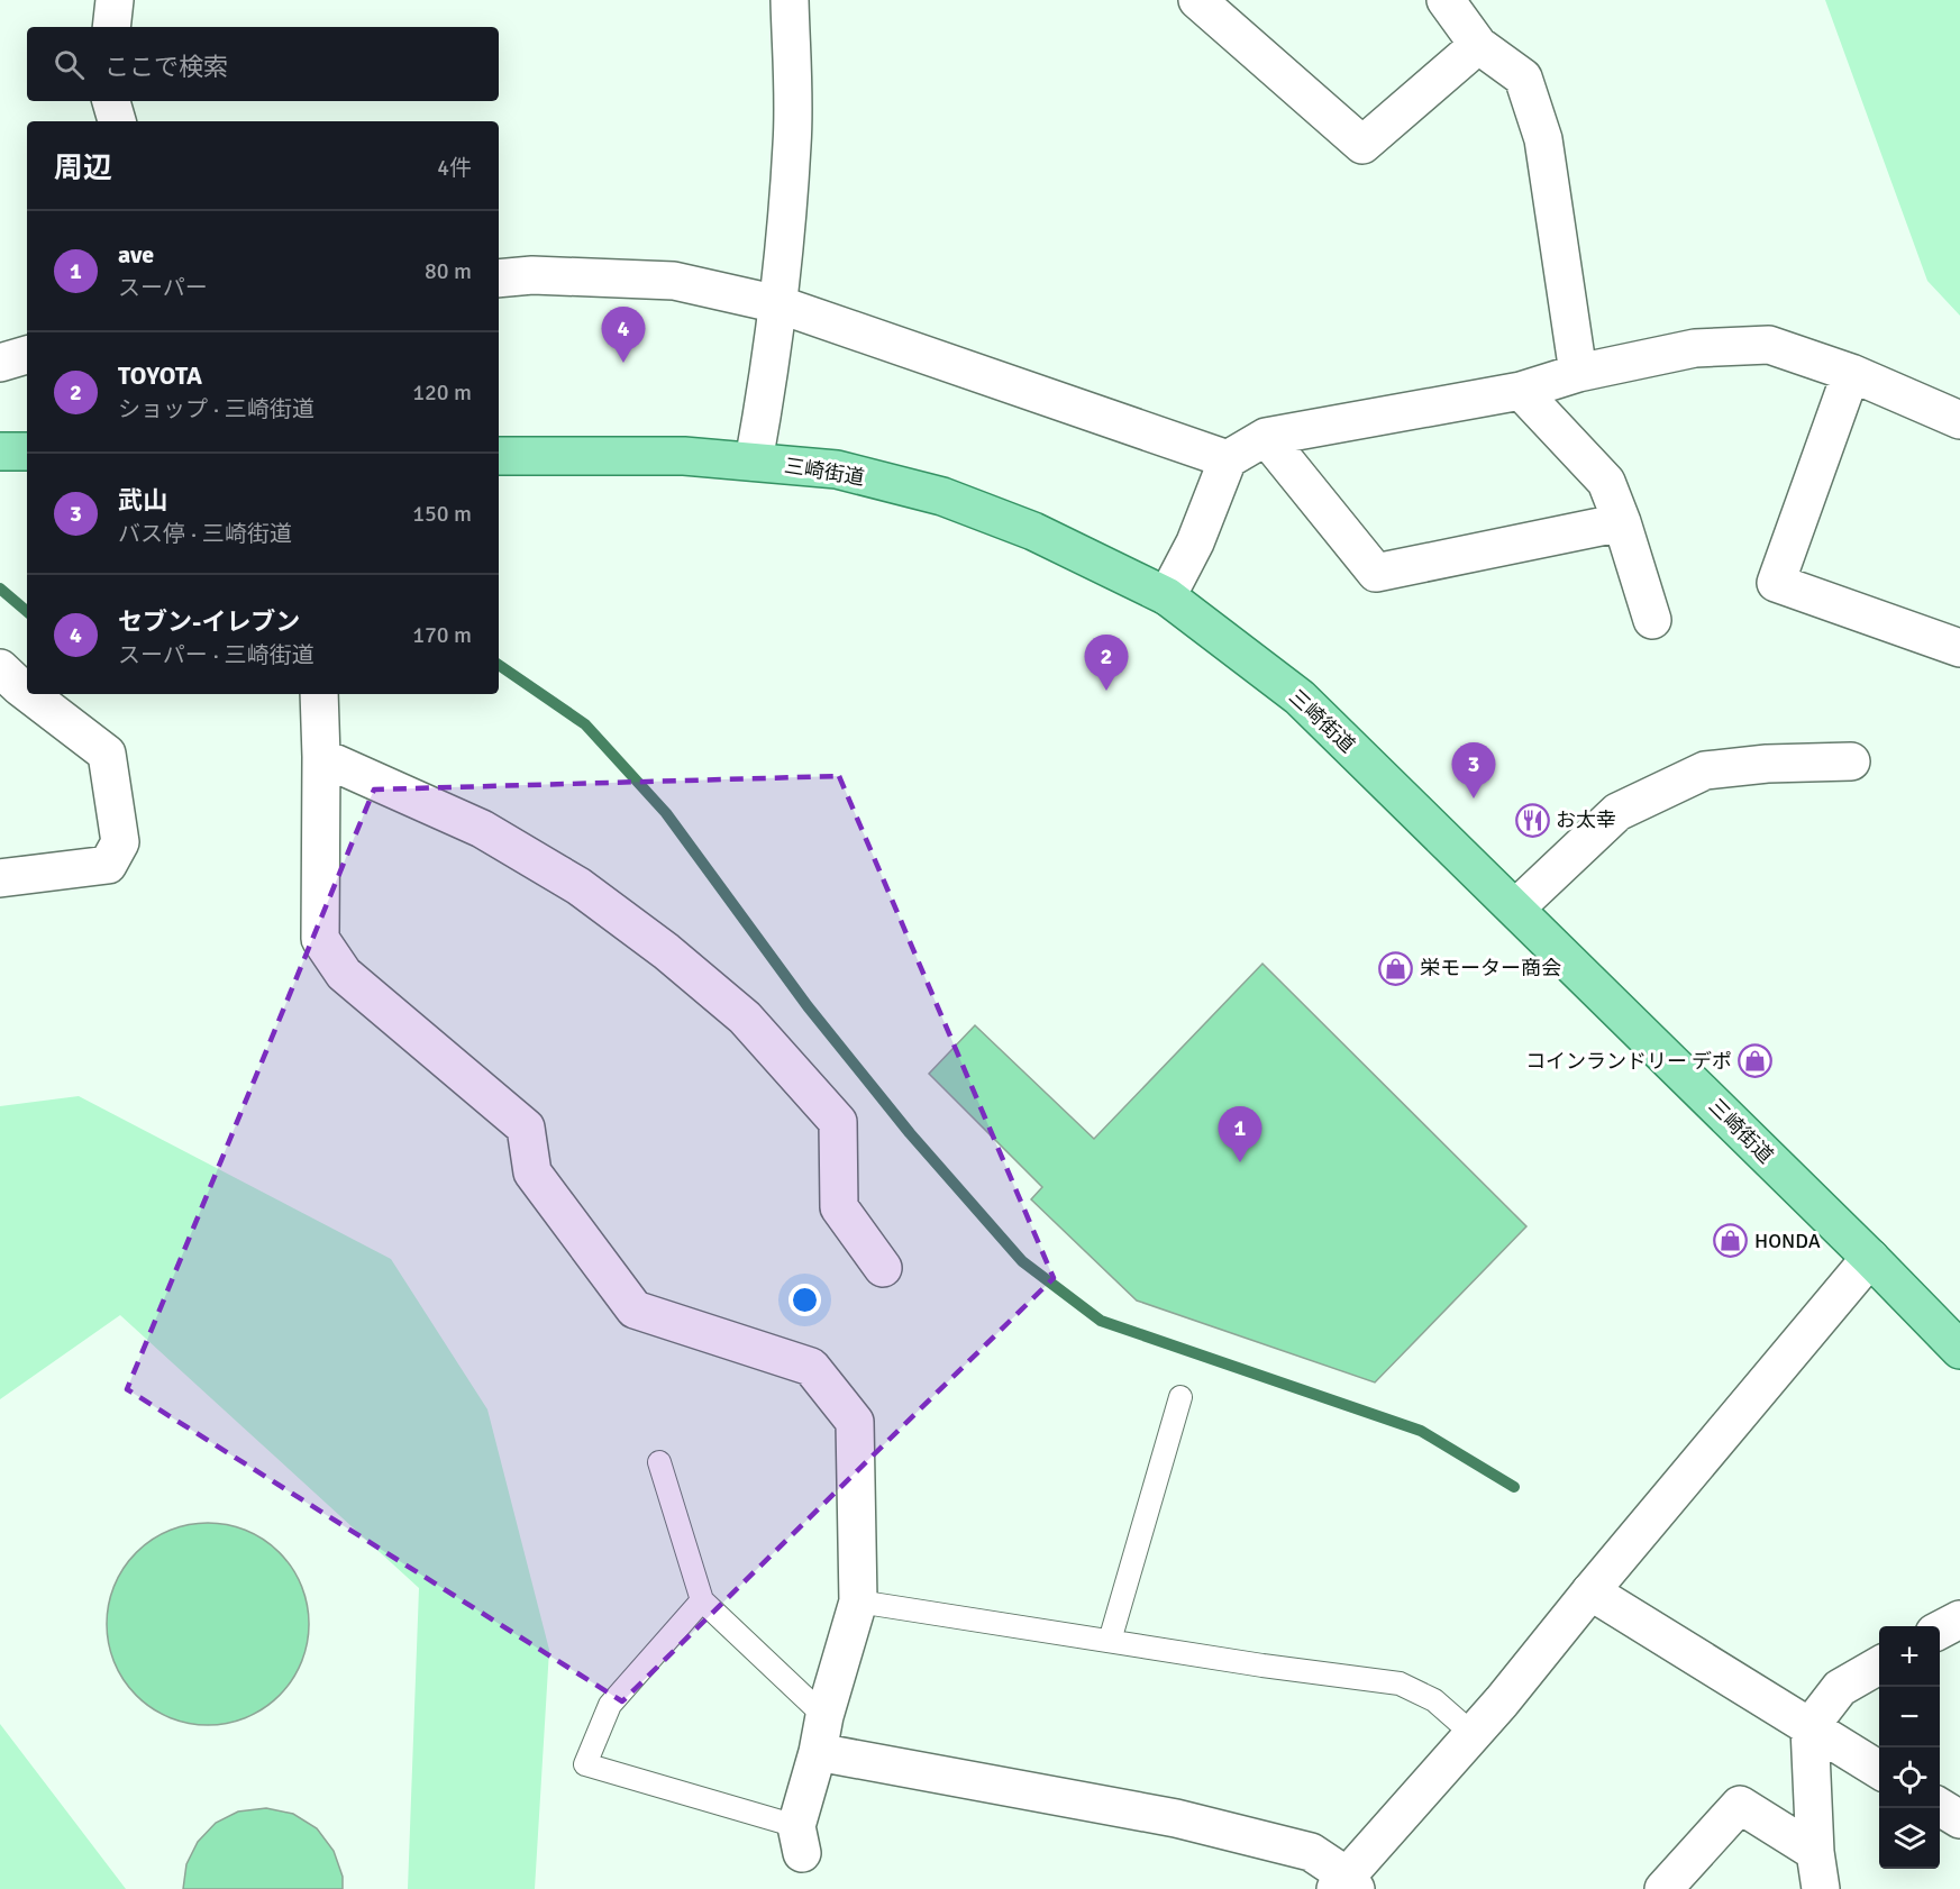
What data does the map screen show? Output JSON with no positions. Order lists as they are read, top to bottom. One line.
{"streets":{"main road":["三崎街道"]},"places":{"restaurant":["お太幸"],"shop":["栄モーター商会","コインランドリー デポ","HONDA"]},"page":{"search":"ここで検索","heading":["周辺","4件"],"list":[{"mark":"1","name":"ave","note":"スーパー","value":"80 m"},{"mark":"2","name":"TOYOTA","note":"ショップ · 三崎街道","value":"120 m"},{"mark":"3","name":"武山","note":"バス停 · 三崎街道","value":"150 m"},{"mark":"4","name":"セブン-イレブン","note":"スーパー · 三崎街道","value":"170 m"}],"pins":["4","2","3","1"],"map_buttons":["+","−"]}}
